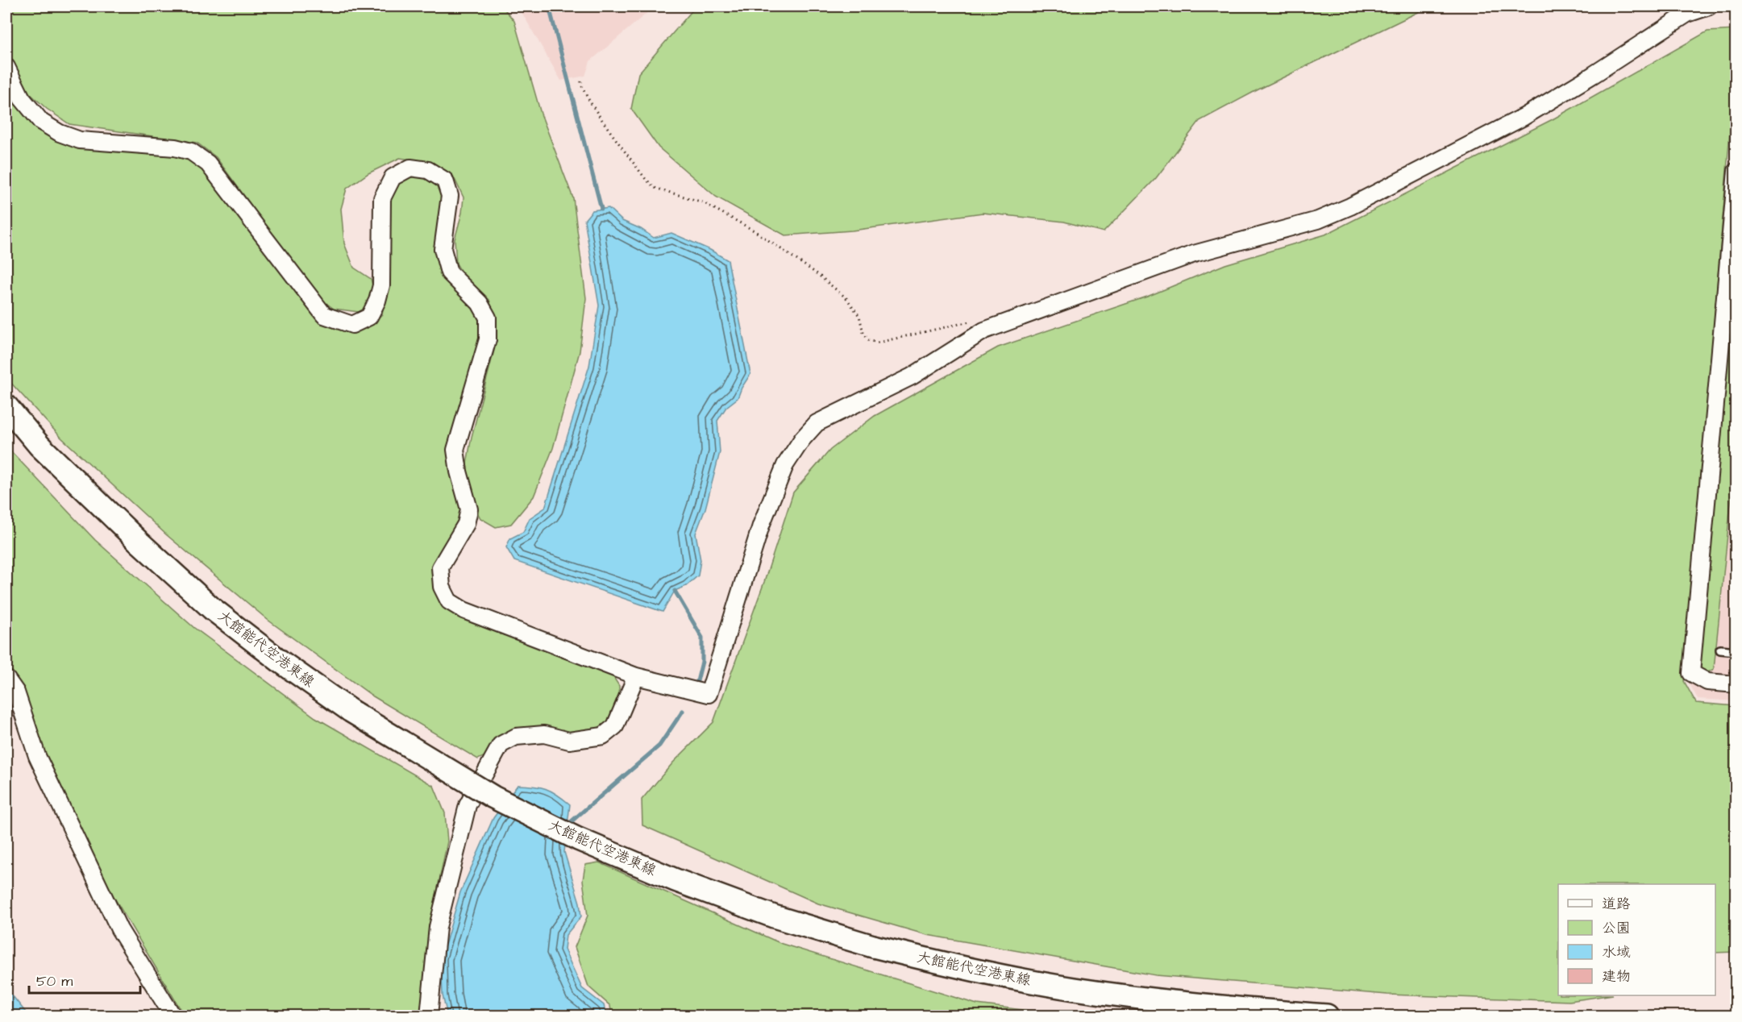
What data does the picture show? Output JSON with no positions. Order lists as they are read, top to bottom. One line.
{"streets":{"main road":["大館能代空港東線"]},"legend":["道路","公園","水域","建物"],"scale_bar":"50 m"}
